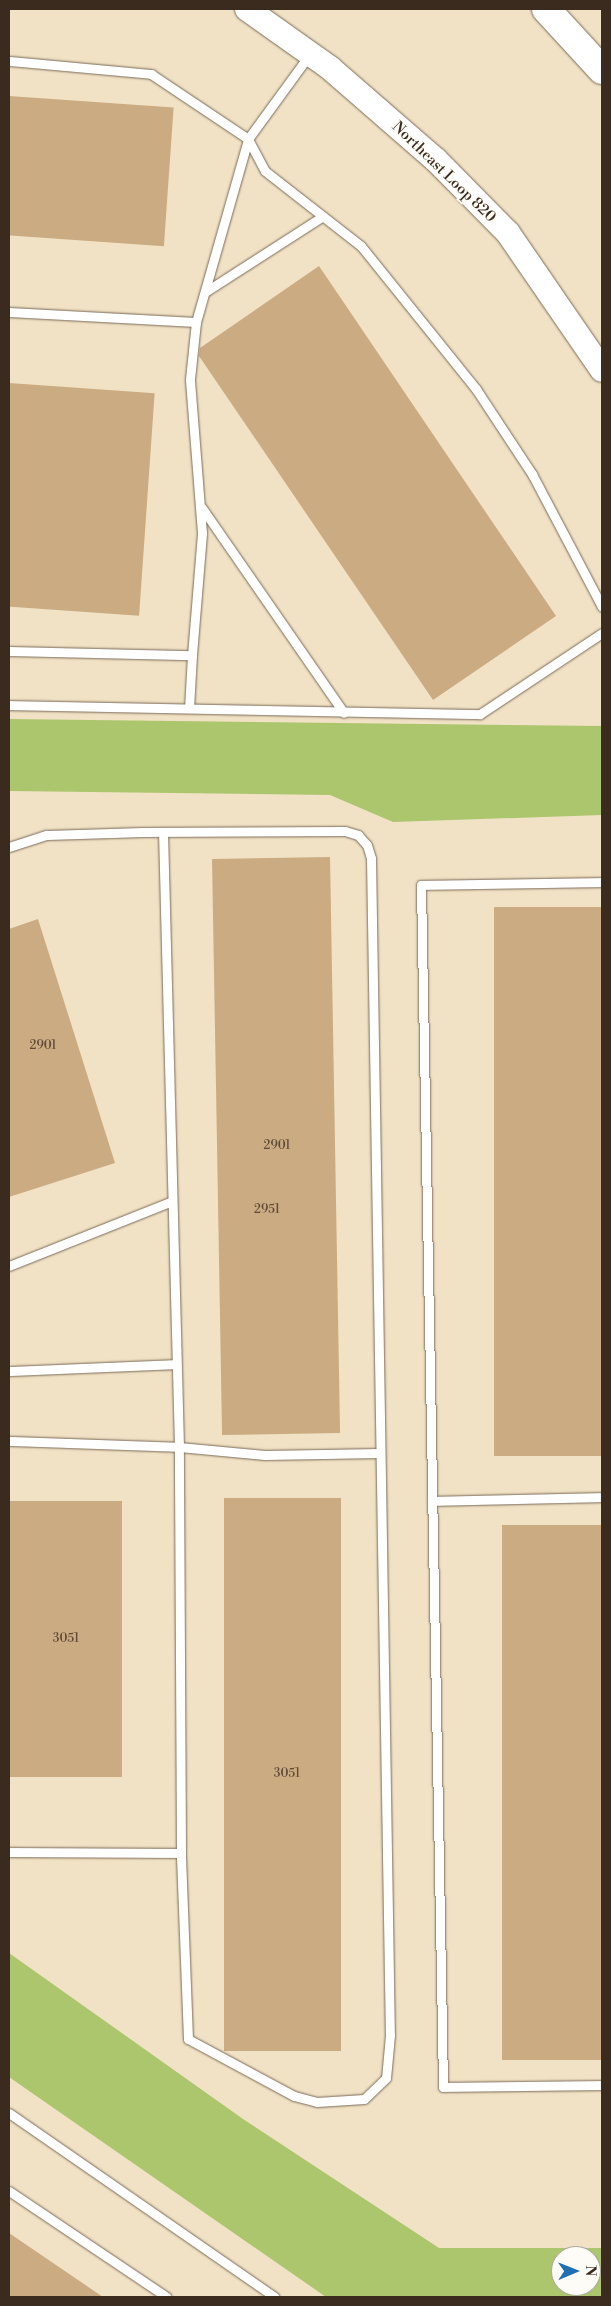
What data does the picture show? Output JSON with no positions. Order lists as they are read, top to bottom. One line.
{"streets":{"main road":["Northeast Loop 820"]},"house_numbers":["2901","2901","2951","3051","3051"],"north":"right"}
